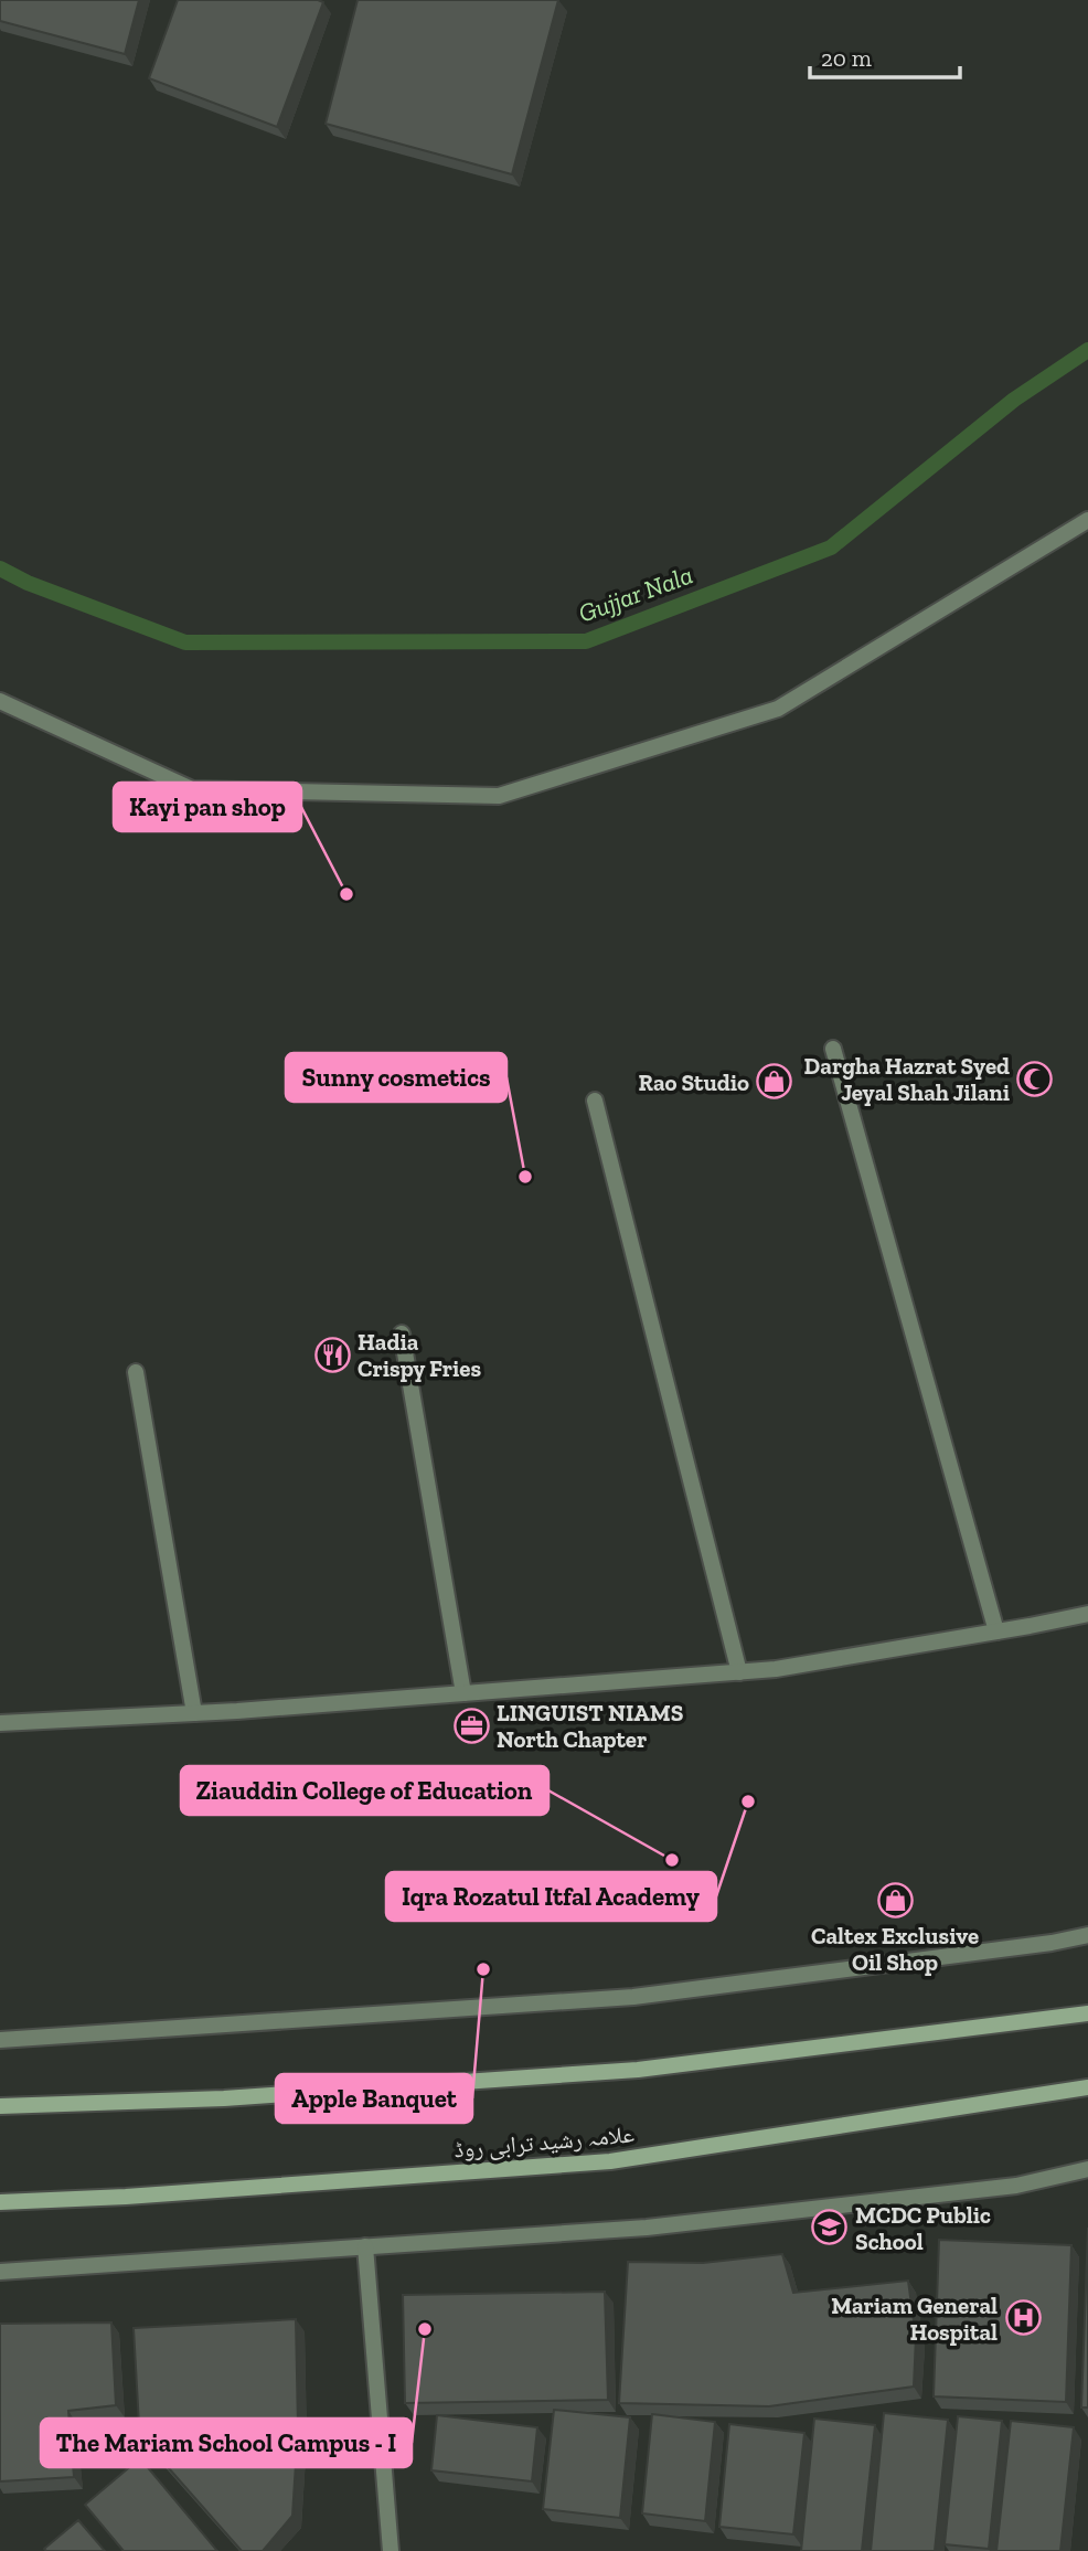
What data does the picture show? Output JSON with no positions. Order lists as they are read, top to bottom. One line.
{"streets":{"main road":["علامہ رشید ترابی روڈ"]},"water":["Gujjar Nala"],"places":{"other":["Kayi pan shop","Sunny cosmetics","Iqra Rozatul Itfal Academy","Ziauddin College of Education","Apple Banquet","The Mariam School Campus - I"],"mosque":["Dargha Hazrat Syed Jeyal Shah Jilani"],"shop":["Rao Studio","Caltex Exclusive Oil Shop"],"restaurant":["Hadia Crispy Fries"],"office":["LINGUIST NIAMS North Chapter"],"school or university":["MCDC Public School"],"hospital":["Mariam General Hospital"]},"scale_bar":"20 m"}
